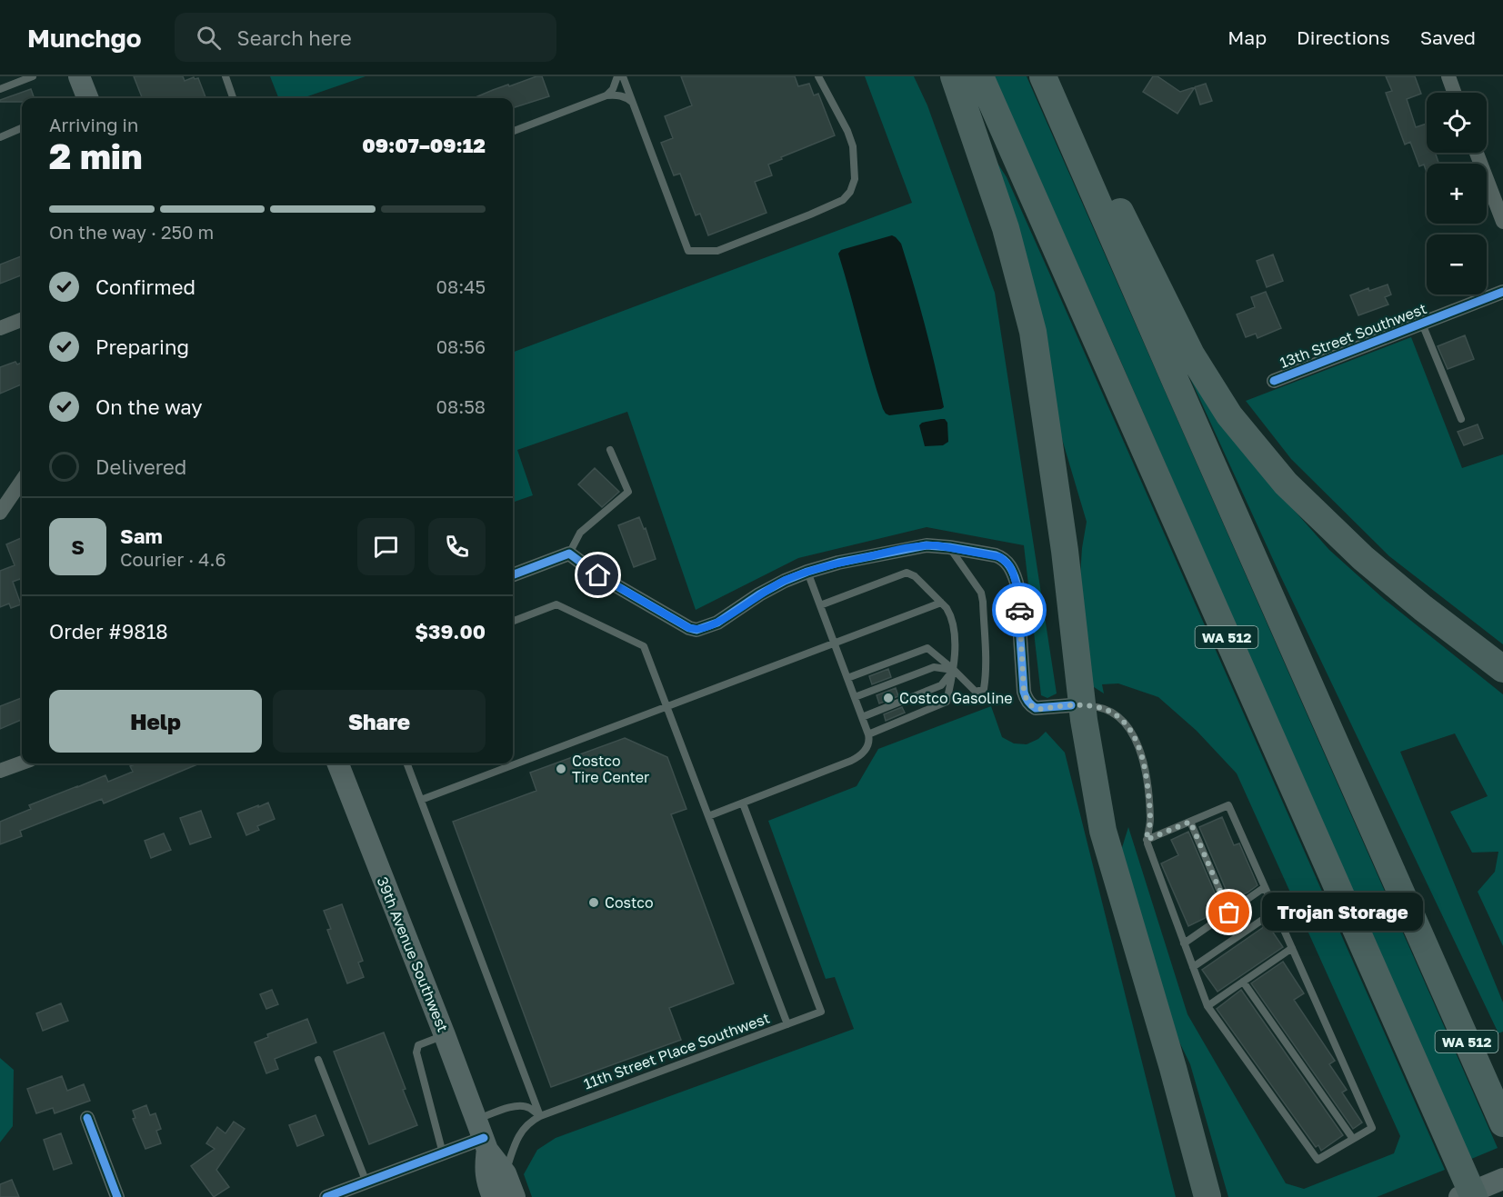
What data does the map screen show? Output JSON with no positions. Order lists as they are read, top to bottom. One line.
{"streets":{"highway":["WA 512"],"main road":["39th Avenue Southwest"],"street":["13th Street Southwest"],"lane":["11th Street Place Southwest"]},"crossings":[["39th Avenue Southwest","11th Street Place Southwest"]],"places":["Costco Gasoline","Costco Tire Center","Costco","Trojan Storage"],"page":{"header":"Munchgo","search":"Search here","nav":["Map","Directions","Saved"],"map_buttons":["+","−"],"heading":["2 min","Arriving in","09:07–09:12"],"panel":["Sam","Courier · 4.6","Order #9818","$39.00"],"bar":"On the way · 250 m","list":[["Confirmed","08:45"],["Preparing","08:56"],["On the way","08:58"],"Delivered"],"round":"S","buttons":["Help","Share"],"bubble":"Trojan Storage"}}
